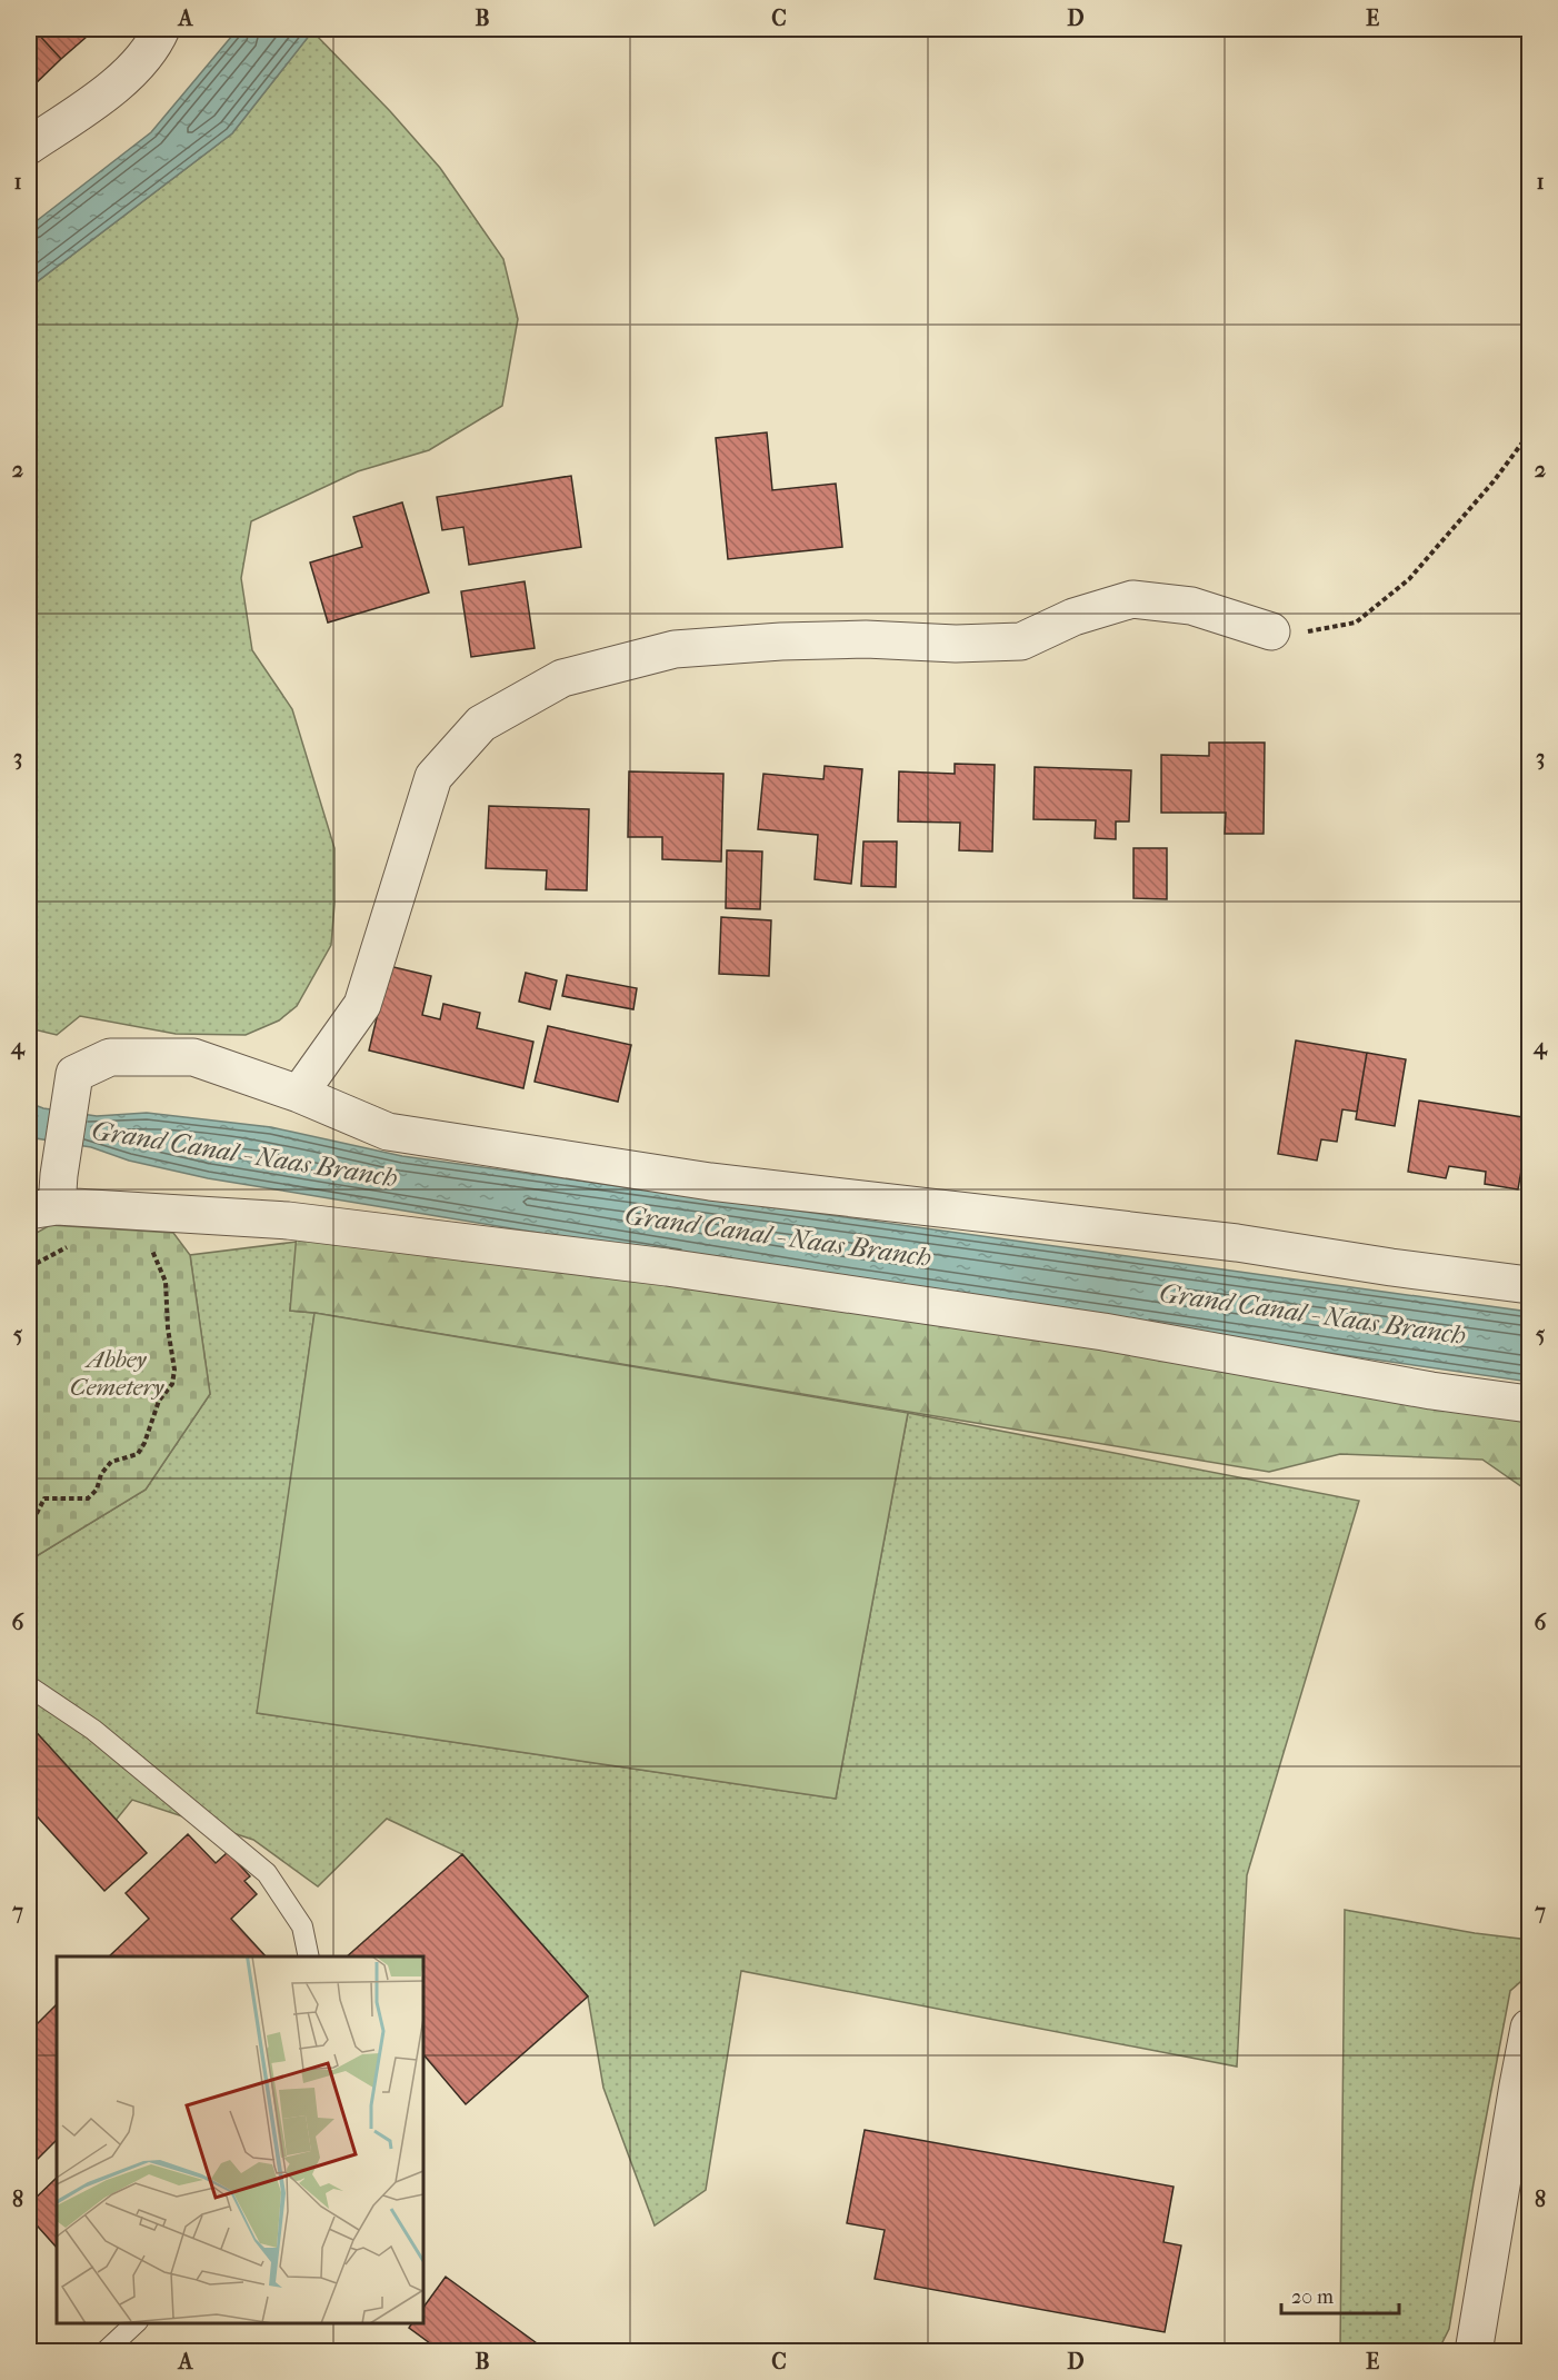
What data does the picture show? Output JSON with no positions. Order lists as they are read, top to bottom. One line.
{"water":["Grand Canal - Naas Branch"],"parks":["Abbey Cemetery"],"scale_bar":"20 m","grid":{"columns":["A","B","C","D","E"],"rows":["1","2","3","4","5","6","7","8"]}}
